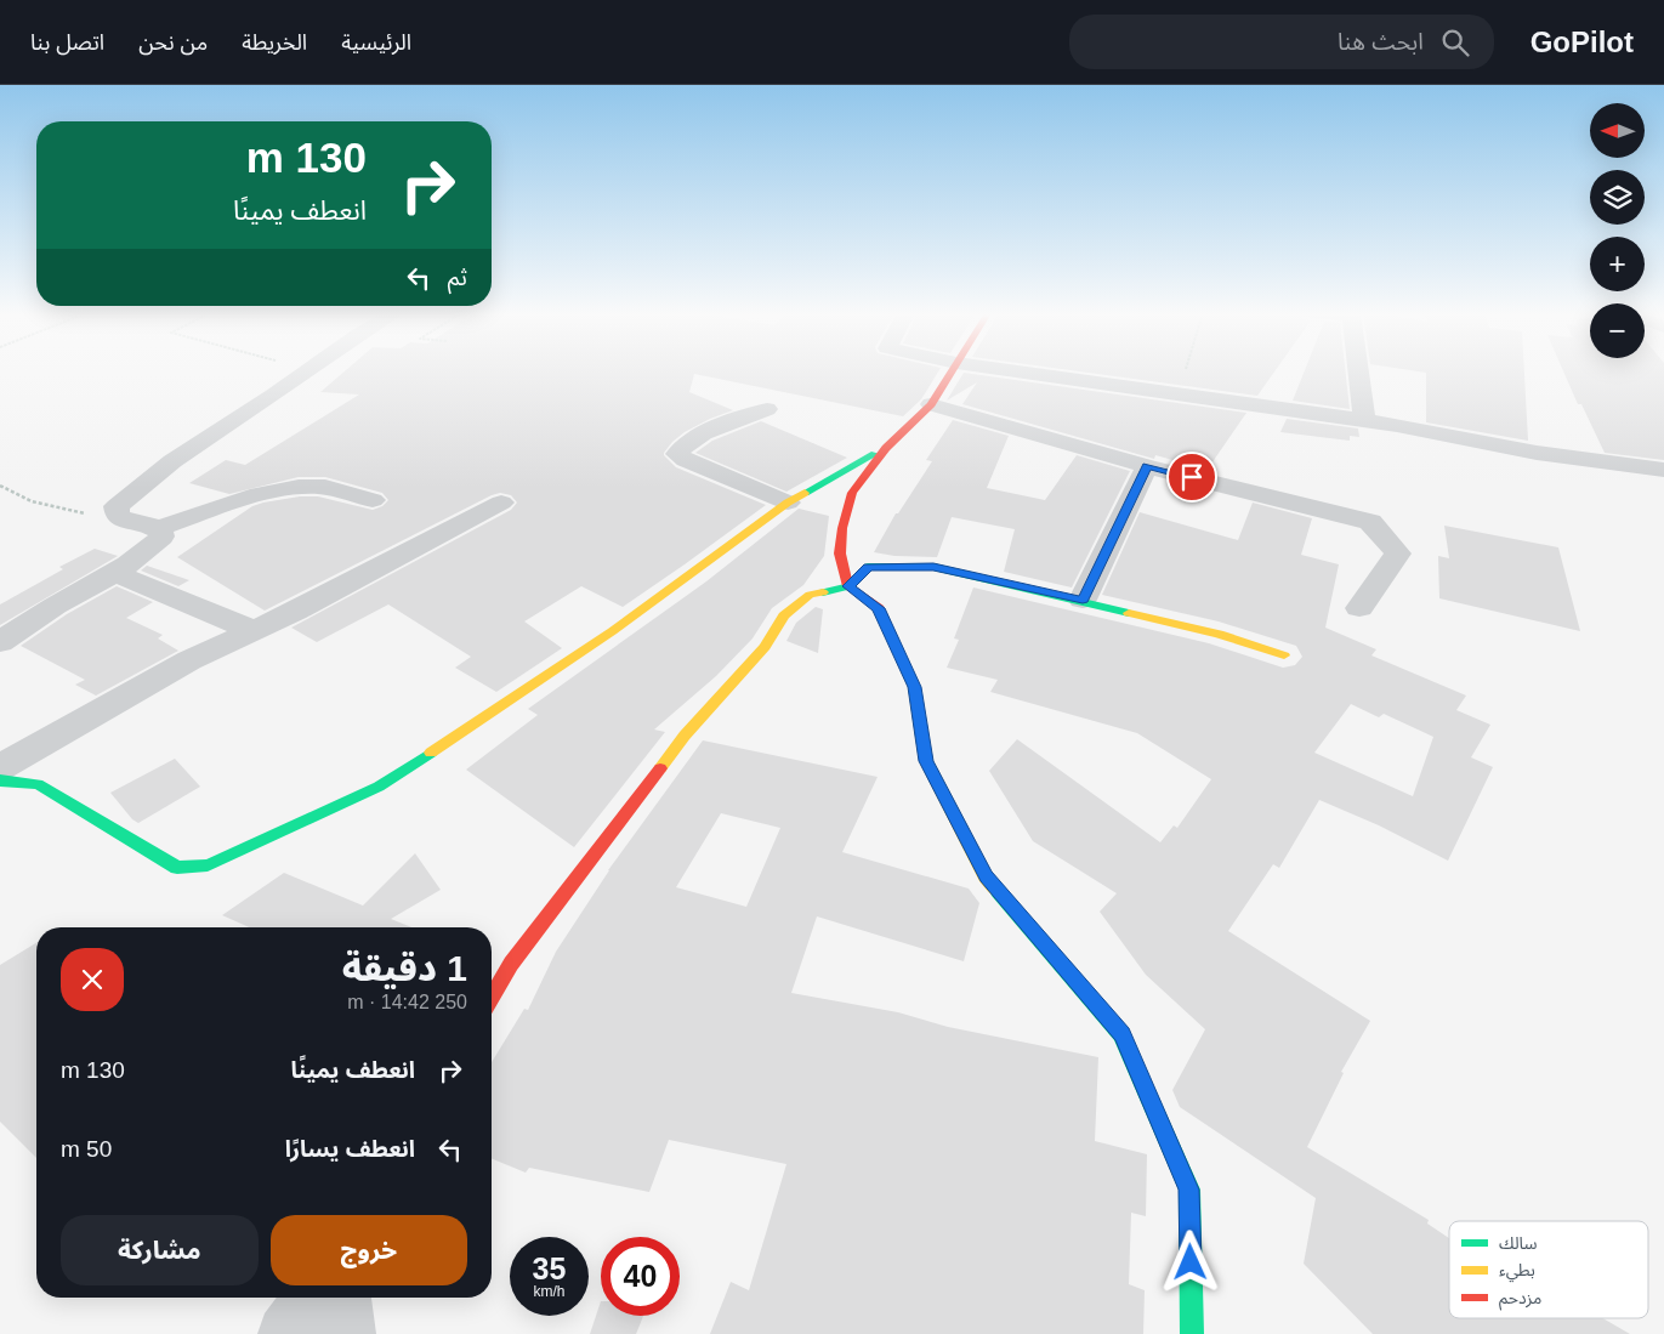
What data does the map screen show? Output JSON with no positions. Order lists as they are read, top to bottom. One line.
{"legend":["سالك","بطيء","مزدحم"],"north":"left","page":{"header":"GoPilot","search":"ابحث هنا","nav":["الرئيسية","الخريطة","من نحن","اتصل بنا"],"map_buttons":["+","−"],"turn":["130 m","انعطف يمينًا"],"then":"ثم","heading":["1 دقيقة","250 m · 14:42"],"list":[{"name":"انعطف يمينًا","value":"130 m"},{"name":"انعطف يسارًا","value":"50 m"}],"buttons":["خروج","مشاركة"],"speed":"35 km/h","limit":"40"}}
